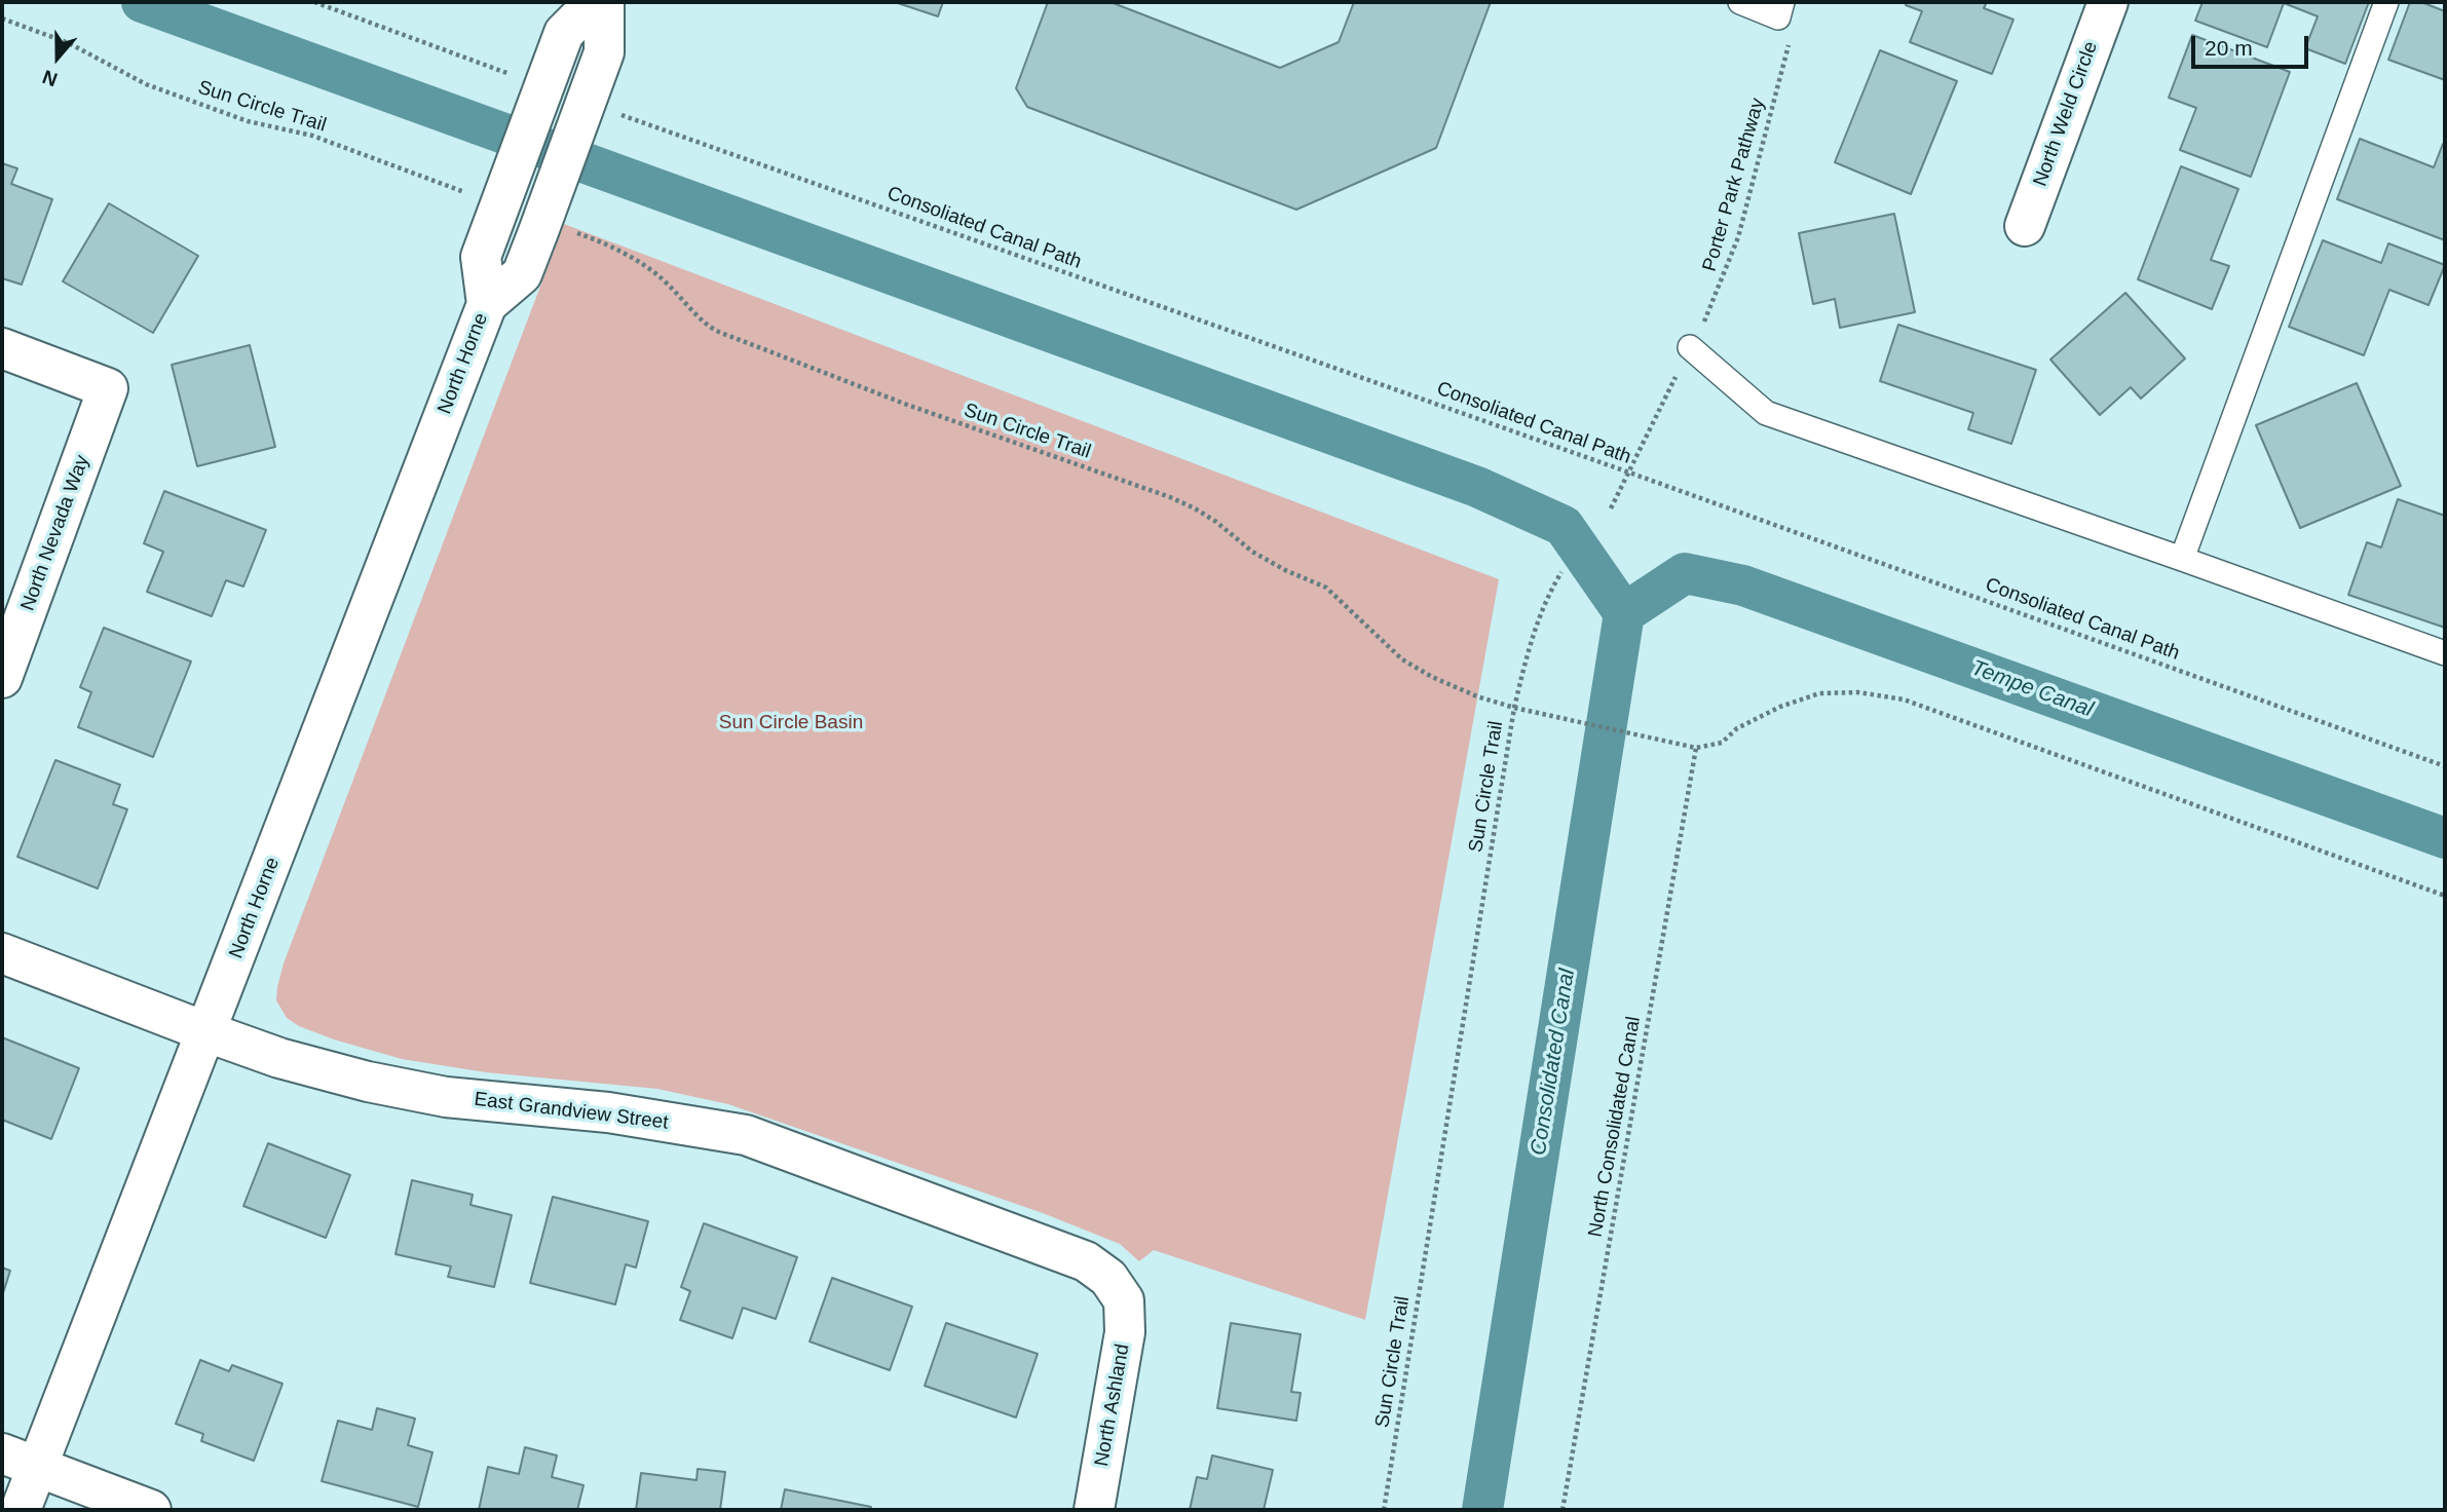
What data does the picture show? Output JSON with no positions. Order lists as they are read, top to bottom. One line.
{"streets":{"street":["North Weld Circle","North Horne","North Nevada Way","East Grandview Street","North Ashland"],"path":["Sun Circle Trail","Porter Park Pathway","Consoliated Canal Path","North Consolidated Canal"]},"crossings":[["Porter Park Pathway","Consoliated Canal Path"],["Consoliated Canal Path","North Horne"],["North Horne","East Grandview Street"],["East Grandview Street","North Ashland"]],"water":["Tempe Canal","Consolidated Canal"],"parks":["Sun Circle Basin"],"scale_bar":"20 m","north":"bottom"}
